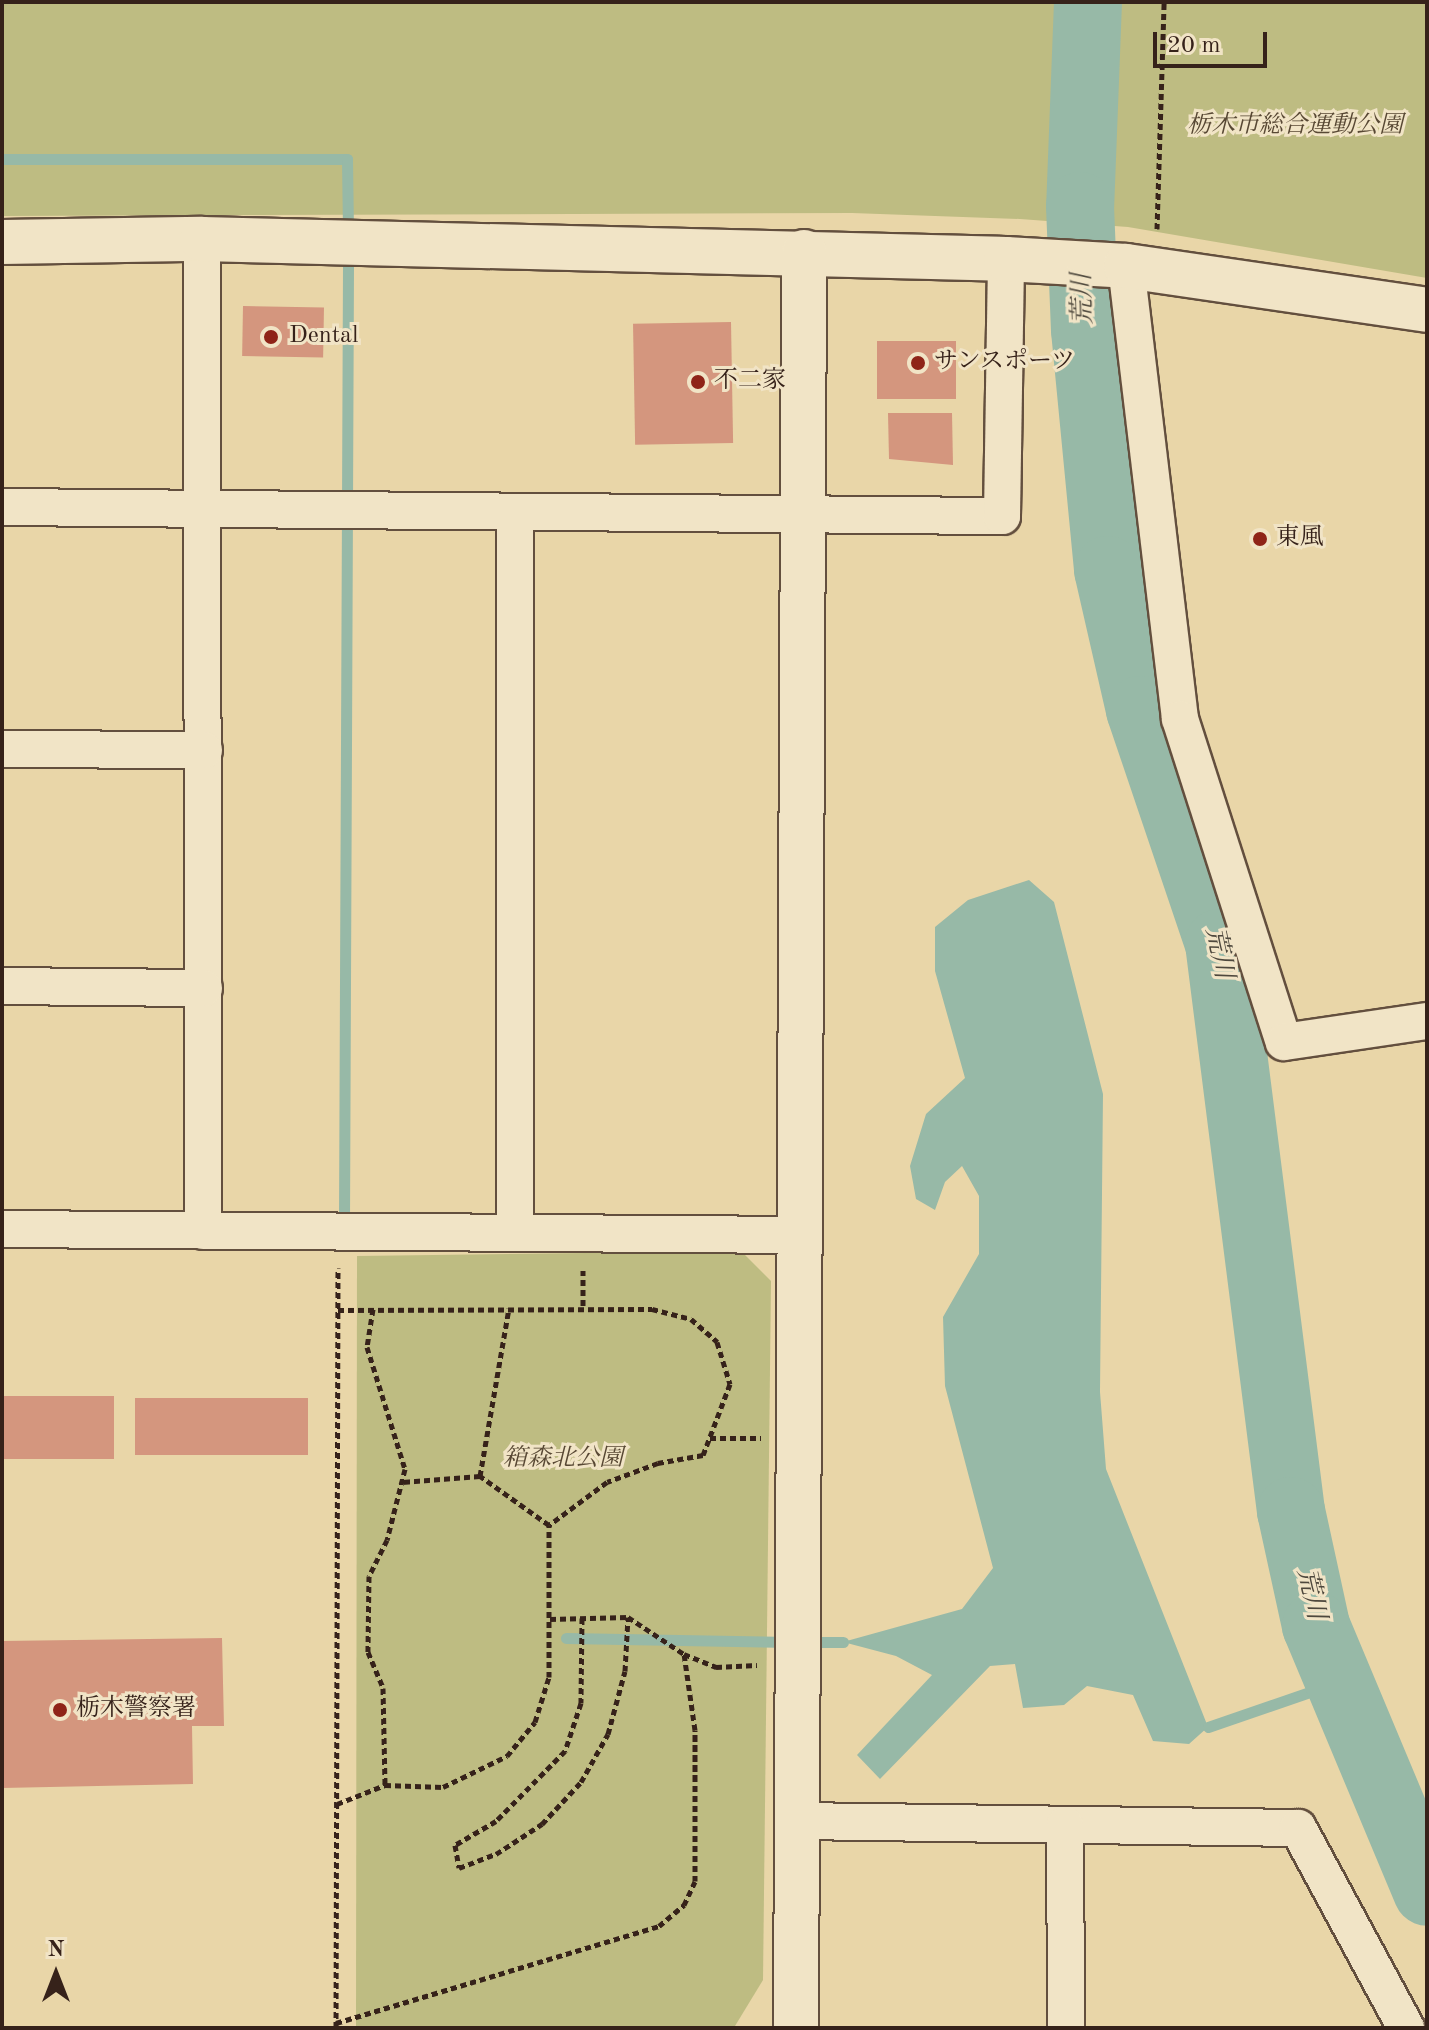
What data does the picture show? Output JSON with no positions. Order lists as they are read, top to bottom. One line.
{"water":["荒川"],"parks":["栃木市総合運動公園","箱森北公園"],"places":["Dental","サンスポーツ","不二家","東風","栃木警察署"],"scale_bar":"20 m","north":"top"}
